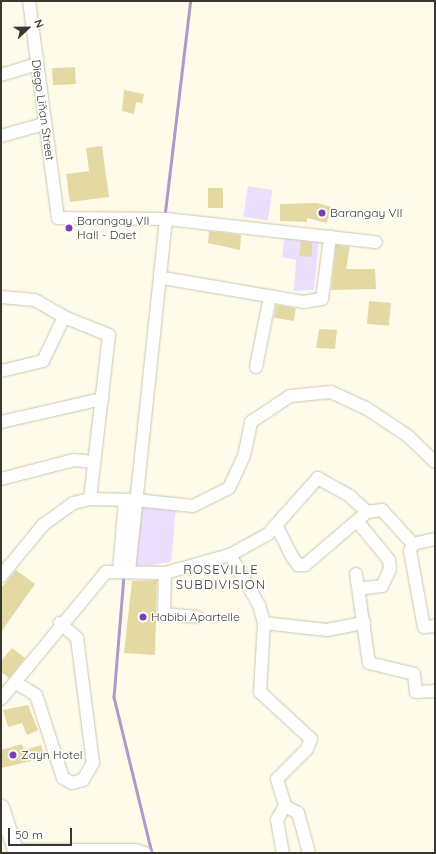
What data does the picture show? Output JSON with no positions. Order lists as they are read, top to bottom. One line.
{"streets":{"street":["Diego Liñan Street"]},"districts":["ROSEVILLE SUBDIVISION"],"places":["Barangay VII","Barangay VII Hall - Daet","Habibi Apartelle","Zayn Hotel"],"scale_bar":"50 m","north":"right"}
